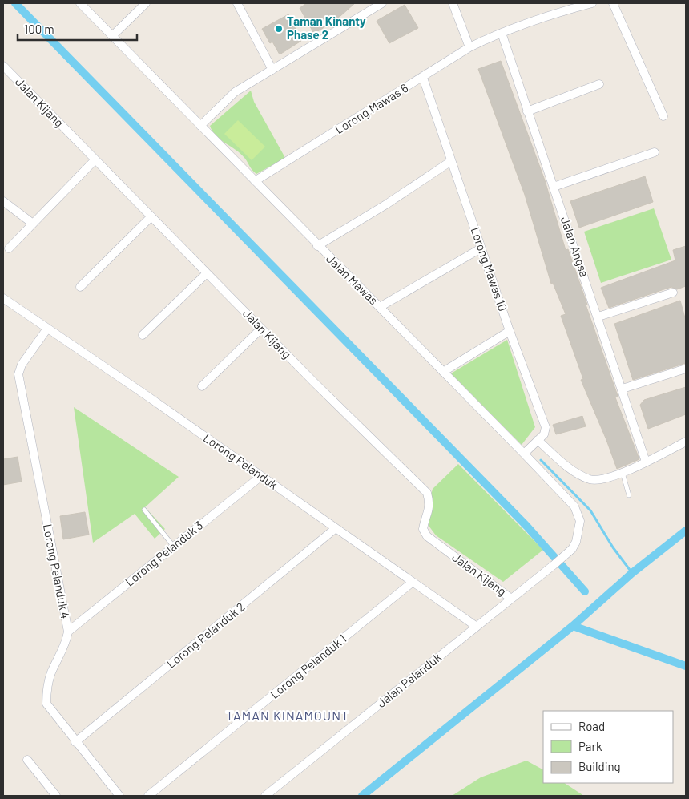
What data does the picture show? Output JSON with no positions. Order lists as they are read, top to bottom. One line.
{"streets":{"street":["Jalan Kijang","Lorong Mawas 6","Jalan Angsa","Lorong Mawas 10","Jalan Mawas","Lorong Pelanduk","Lorong Pelanduk 3","Lorong Pelanduk 4","Lorong Pelanduk 2","Lorong Pelanduk 1","Jalan Pelanduk"]},"crossings":[["Jalan Kijang","Jalan Pelanduk"],["Lorong Mawas 6","Jalan Angsa"],["Lorong Mawas 6","Lorong Mawas 10"],["Lorong Mawas 6","Jalan Mawas"],["Lorong Mawas 10","Jalan Mawas"],["Jalan Mawas","Jalan Pelanduk"],["Lorong Pelanduk","Lorong Pelanduk 3"],["Lorong Pelanduk","Lorong Pelanduk 4"],["Lorong Pelanduk","Lorong Pelanduk 2"],["Lorong Pelanduk","Lorong Pelanduk 1"],["Lorong Pelanduk","Jalan Pelanduk"],["Lorong Pelanduk 3","Lorong Pelanduk 4"],["Lorong Pelanduk 4","Lorong Pelanduk 2"]],"districts":["TAMAN KINAMOUNT"],"places":["Taman Kinanty Phase 2"],"legend":["Road","Park","Building"],"scale_bar":"100 m"}
